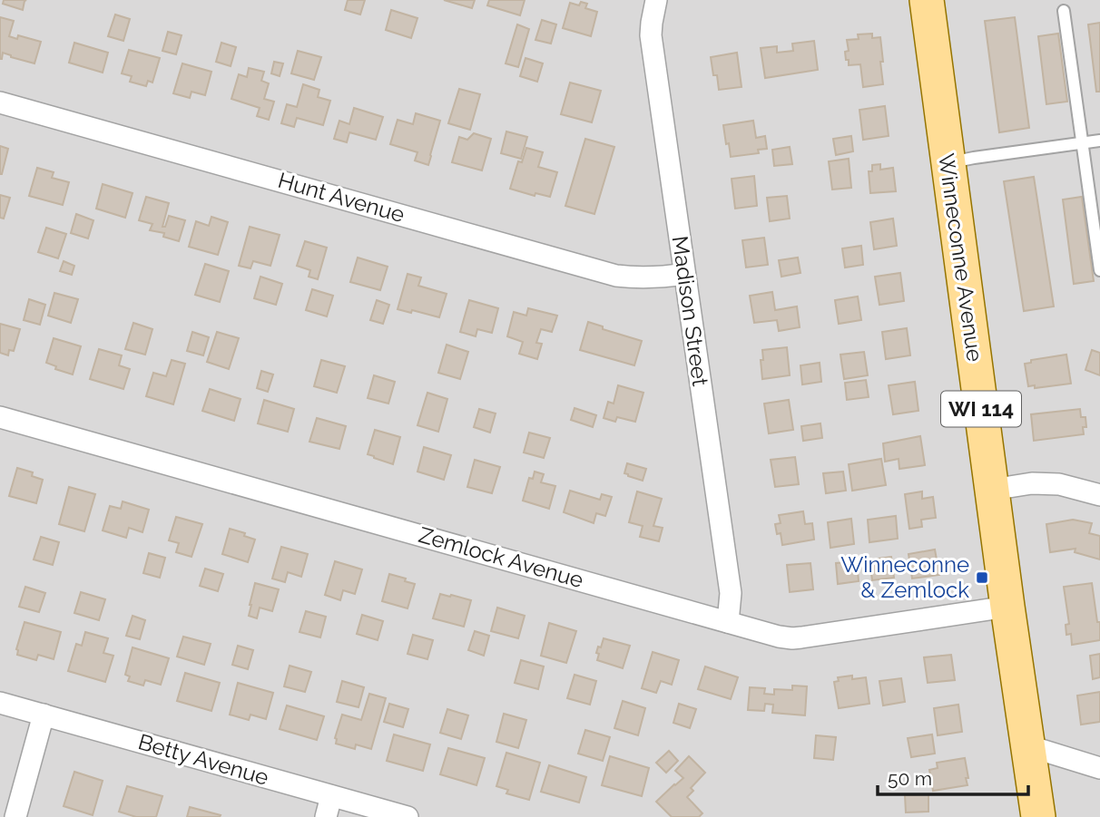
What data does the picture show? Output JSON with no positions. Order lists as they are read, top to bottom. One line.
{"streets":{"main road":["Winneconne Avenue","WI 114"],"street":["Hunt Avenue","Madison Street","Zemlock Avenue","Betty Avenue"]},"crossings":[["Hunt Avenue","Madison Street"],["Winneconne Avenue","Zemlock Avenue"],["Madison Street","Zemlock Avenue"]],"places":{"transit":["Winneconne & Zemlock"]},"scale_bar":"50 m"}
